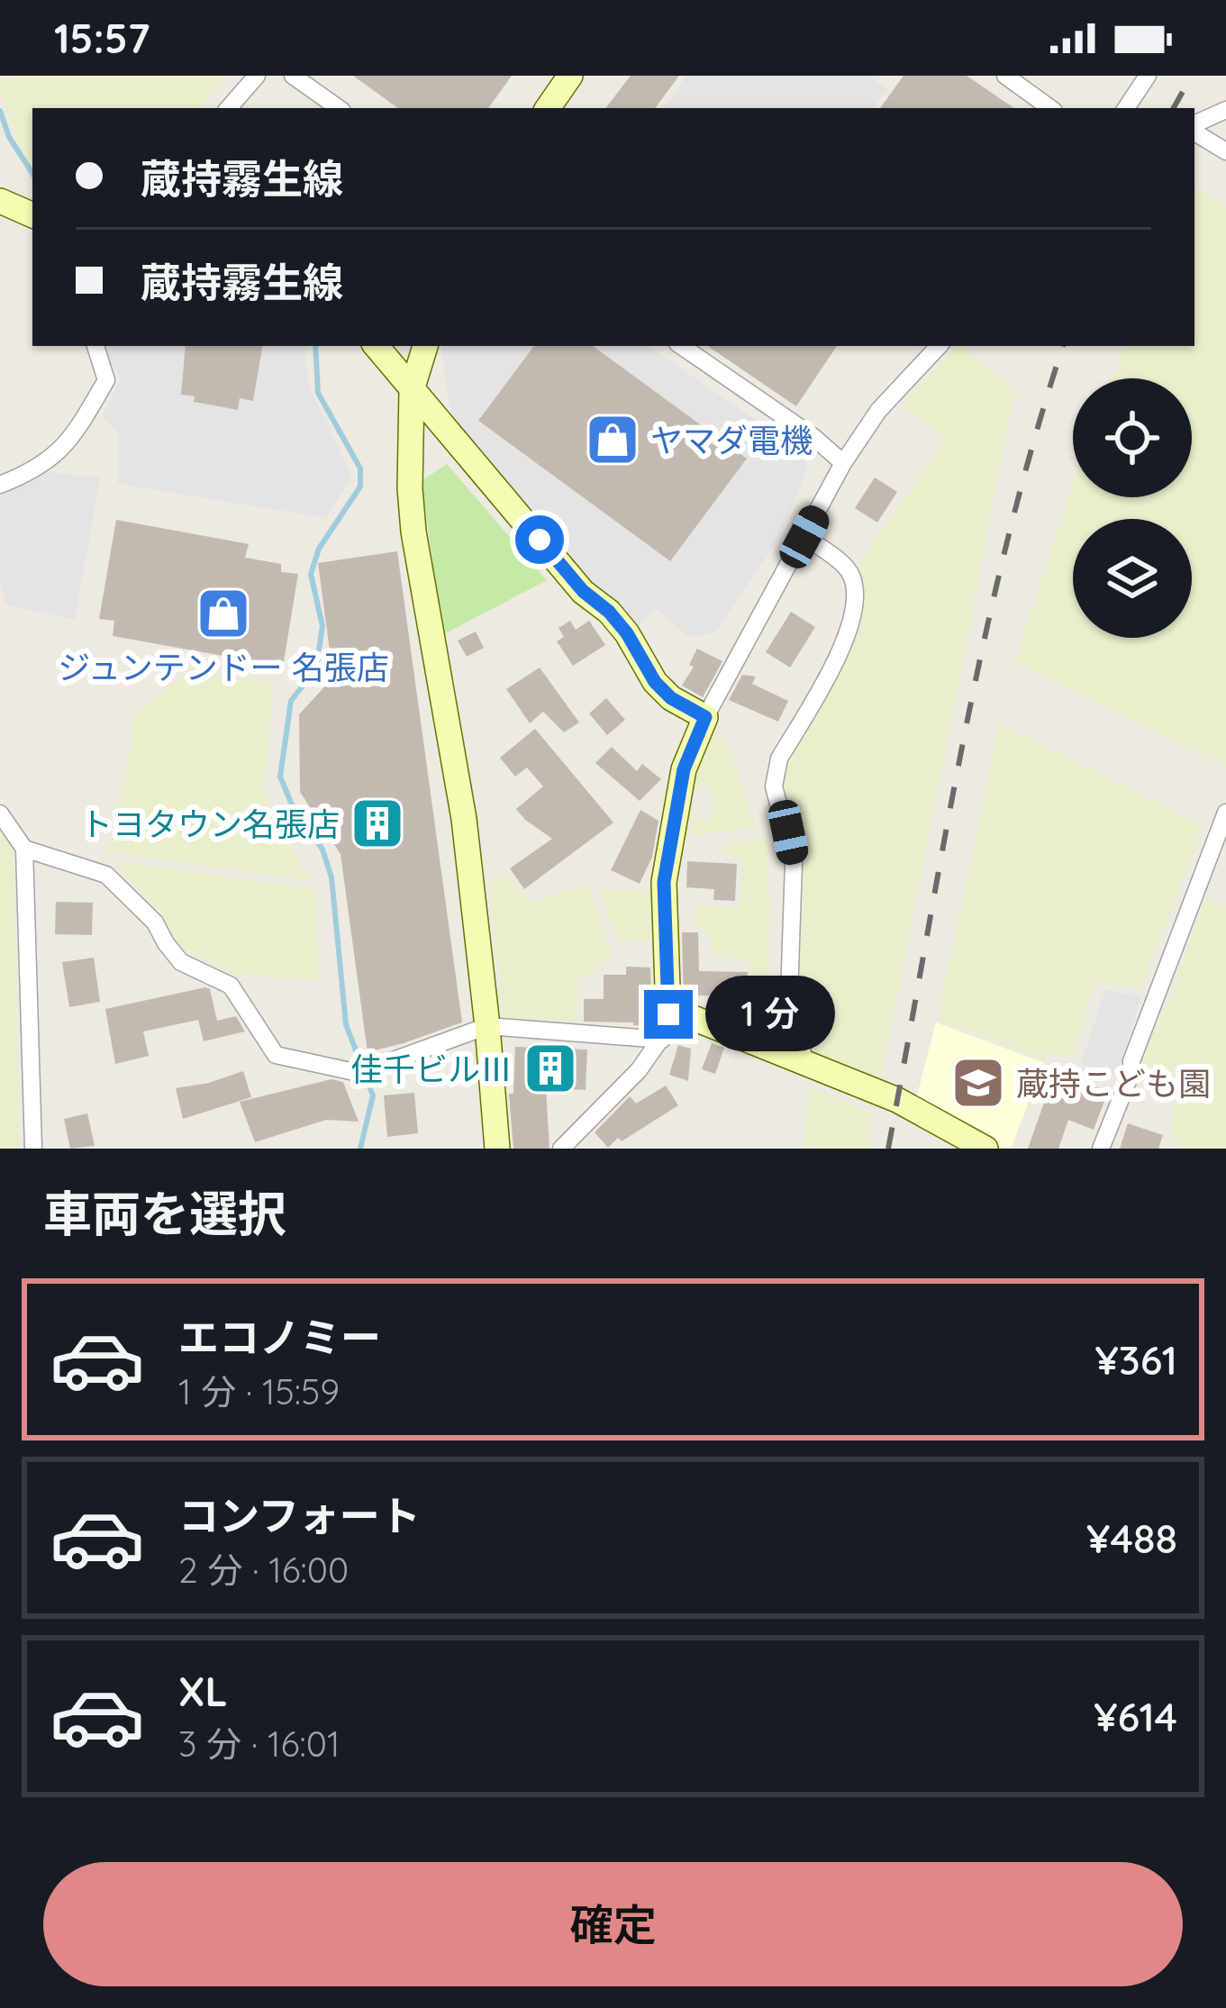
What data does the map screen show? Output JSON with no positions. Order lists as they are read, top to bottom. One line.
{"places":{"shop":["ヤマダ電機","ジュンテンドー 名張店"],"building":["トヨタウン名張店","佳千ビルⅢ"],"school or university":["蔵持こども園"]},"page":{"status":"15:57","banner":["蔵持霧生線","蔵持霧生線"],"bubble":"1 分","heading":"車両を選択","list":[{"name":"エコノミー","note":"1 分 · 15:59","value":"¥361"},{"name":"コンフォート","note":"2 分 · 16:00","value":"¥488"},{"name":"XL","note":"3 分 · 16:01","value":"¥614"}],"buttons":"確定"}}
